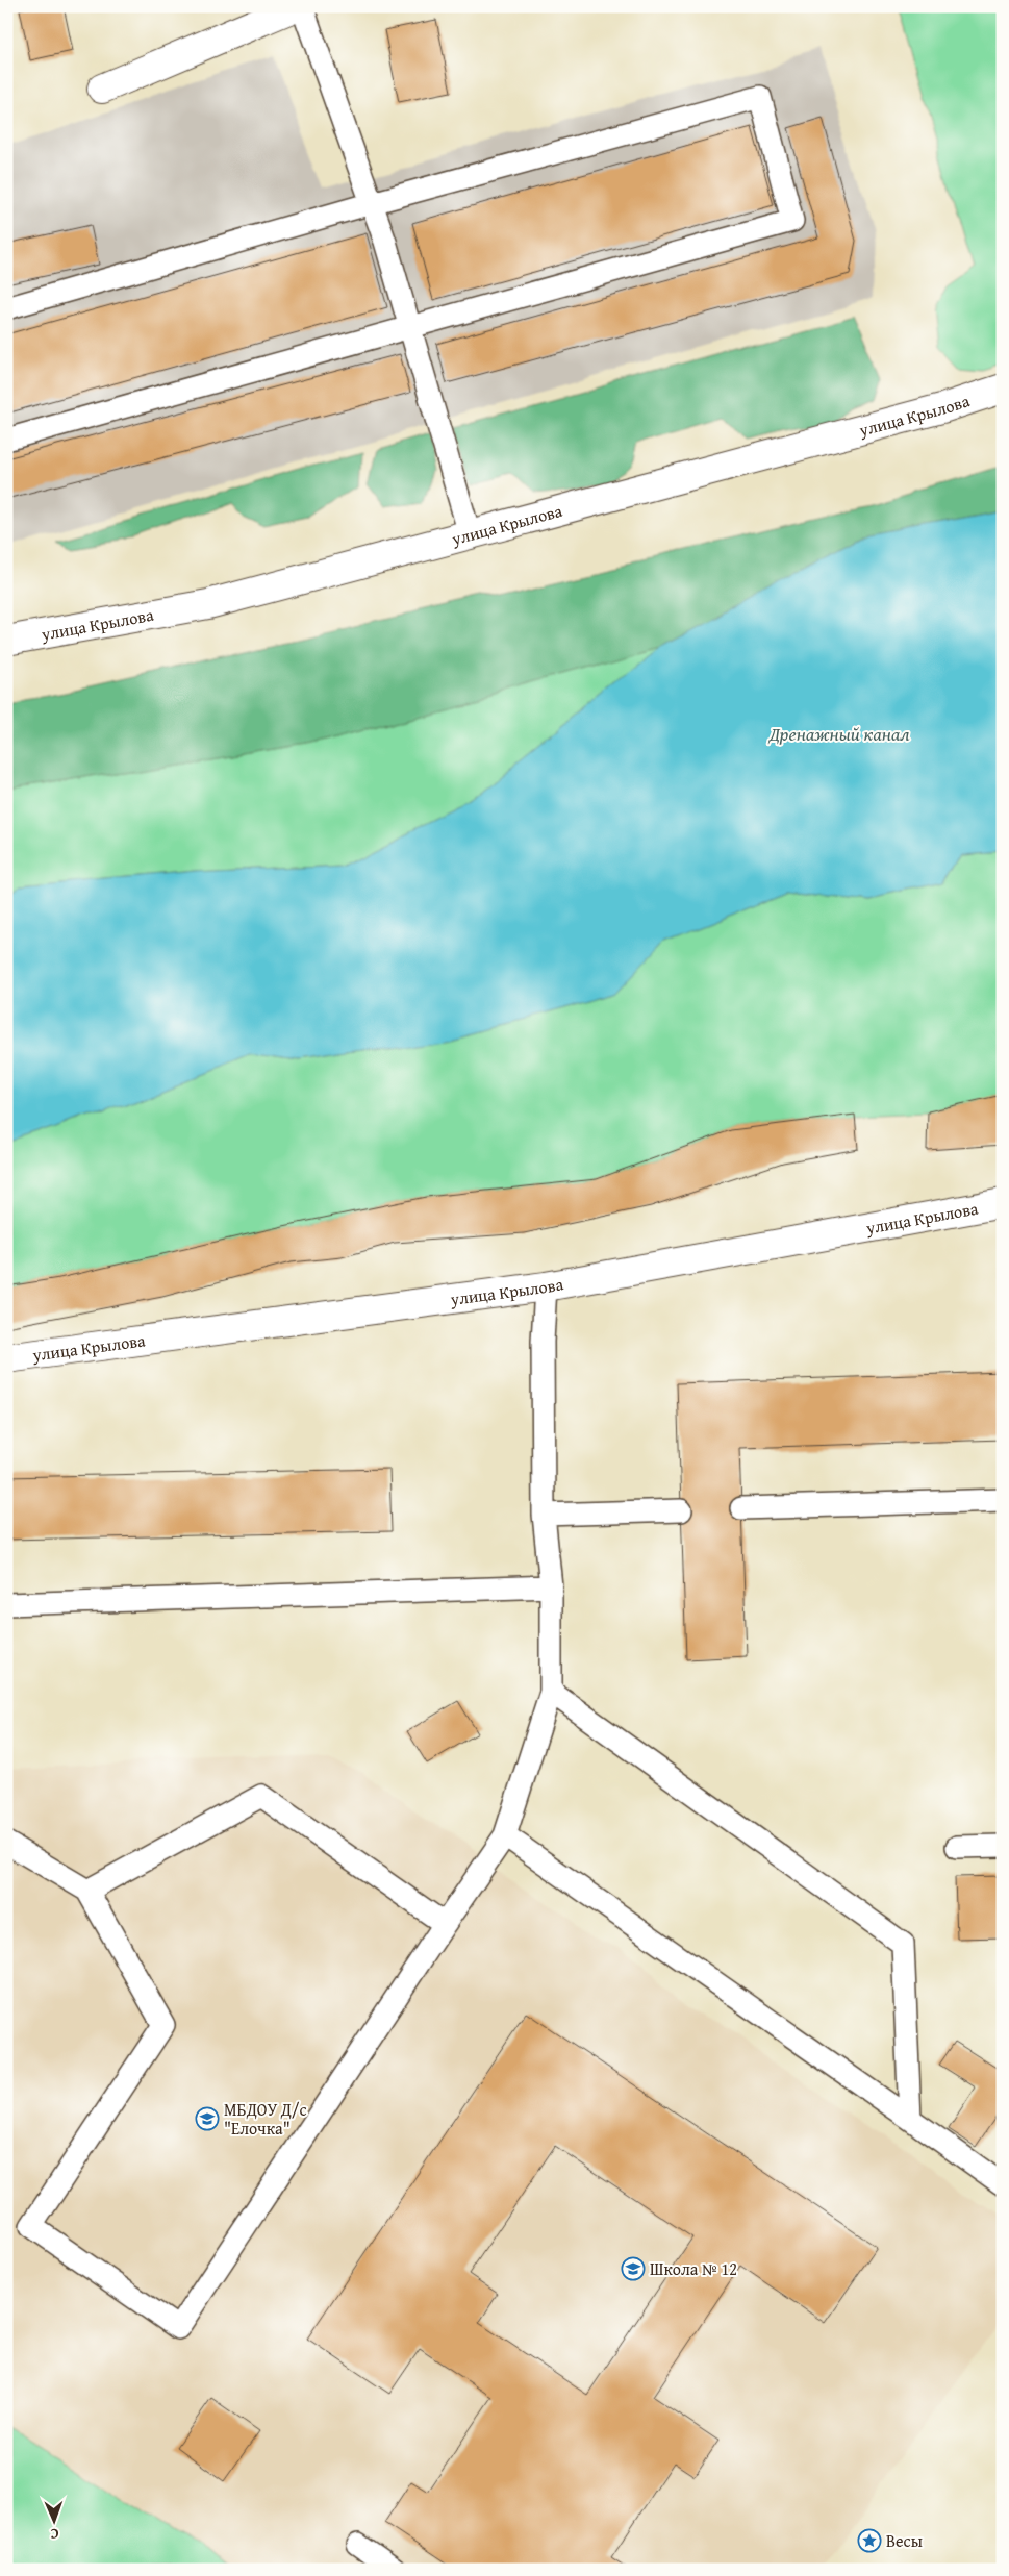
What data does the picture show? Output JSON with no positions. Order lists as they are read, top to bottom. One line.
{"streets":{"street":["улица Крылова"]},"water":["Дренажный канал"],"places":{"school or university":["МБДОУ Д/с \"Елочка\"","Школа № 12"],"place":["Весы"]},"north":"bottom"}
